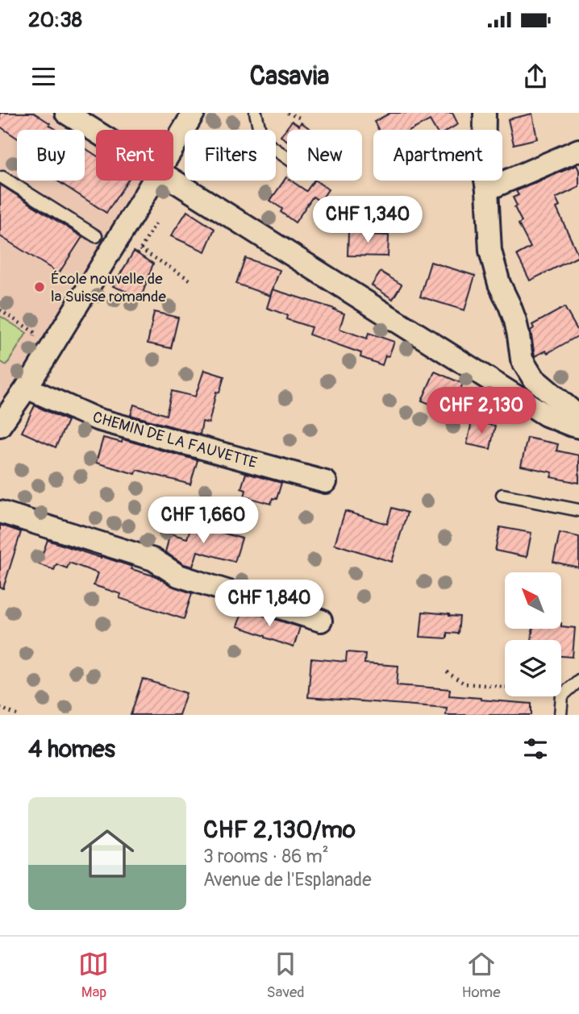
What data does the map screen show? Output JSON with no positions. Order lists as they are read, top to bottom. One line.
{"streets":{"street":["CHEMIN DE LA FAUVETTE"]},"places":["École nouvelle de la Suisse romande"],"north":"top left","page":{"status":"20:38","header":"Casavia","chip":["Buy","Rent","Filters","New","Apartment"],"price":["CHF 1,340","CHF 2,130","CHF 1,660","CHF 1,840"],"heading":"4 homes","list":[{"name":"CHF 2,130/mo","note":"3 rooms · 86 m² · Avenue de l'Esplanade"}],"tabs":["Map","Saved","Home"]}}
